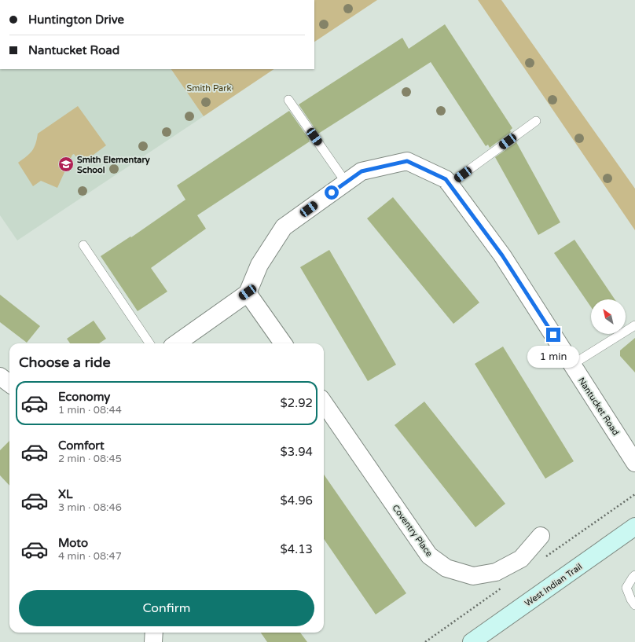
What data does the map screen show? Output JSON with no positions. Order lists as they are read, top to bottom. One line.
{"streets":{"main road":["West Indian Trail"],"street":["Nantucket Road","Coventry Place"]},"parks":["Smith Park"],"places":{"school or university":["Smith Elementary School"]},"north":"top left","page":{"banner":["Huntington Drive","Nantucket Road"],"heading":"Choose a ride","bubble":"1 min","list":[{"name":"Economy","note":"1 min · 08:44","value":"$2.92"},{"name":"Comfort","note":"2 min · 08:45","value":"$3.94"},{"name":"XL","note":"3 min · 08:46","value":"$4.96"},{"name":"Moto","note":"4 min · 08:47","value":"$4.13"}],"buttons":"Confirm"}}
